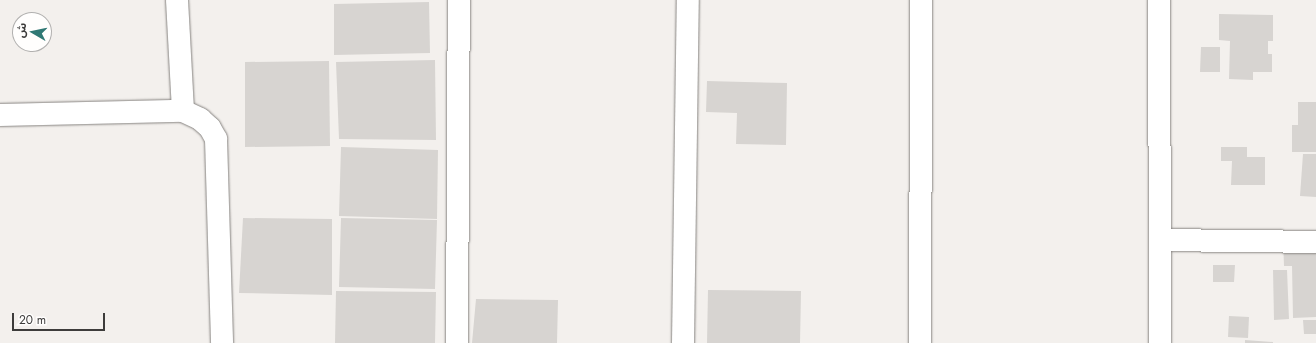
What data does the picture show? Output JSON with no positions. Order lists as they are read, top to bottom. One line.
{"scale_bar":"20 m","north":"left"}
